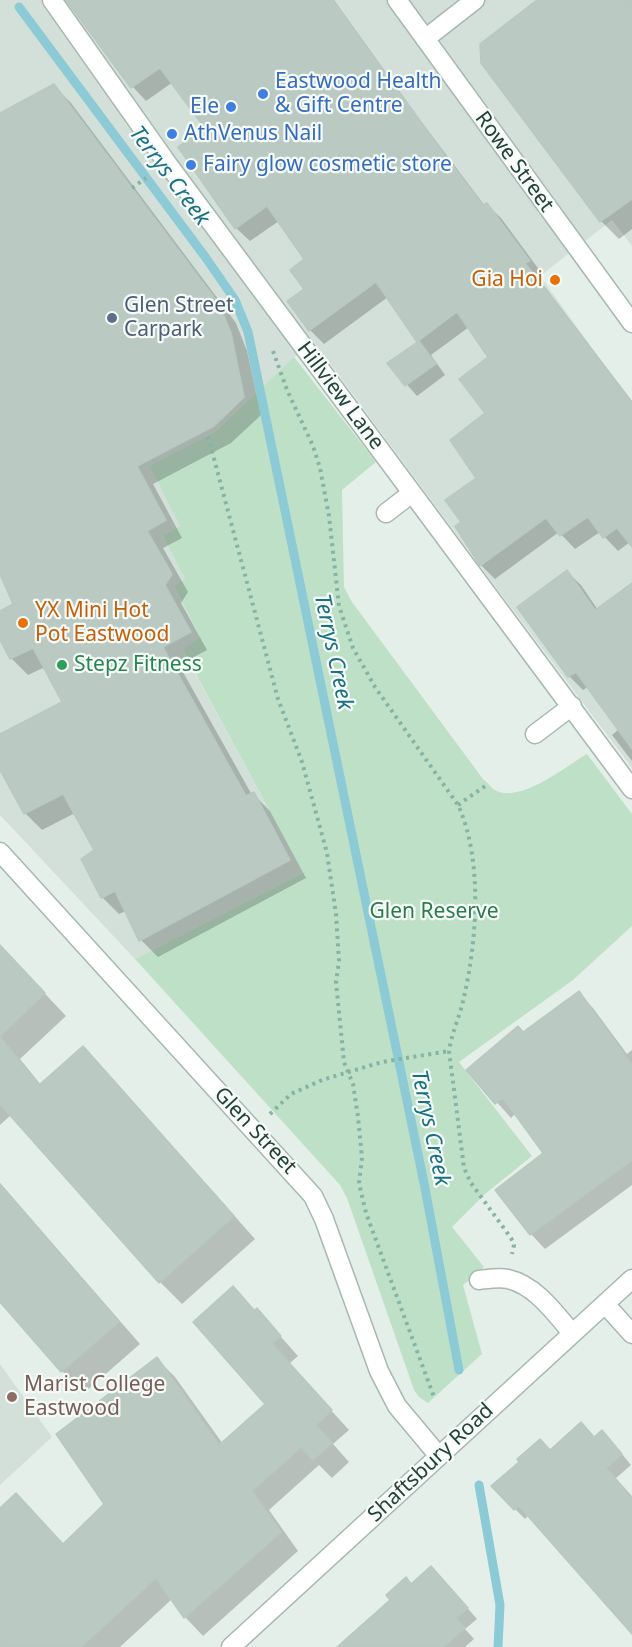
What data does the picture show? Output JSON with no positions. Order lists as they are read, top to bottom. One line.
{"streets":{"street":["Rowe Street","Hillview Lane","Glen Street","Shaftsbury Road"]},"crossings":[["Glen Street","Shaftsbury Road"]],"water":["Terrys Creek"],"parks":["Glen Reserve"],"places":["Eastwood Health & Gift Centre","Ele","AthVenus Nail","Fairy glow cosmetic store","Gia Hoi","Glen Street Carpark","YX Mini Hot Pot Eastwood","Stepz Fitness","Marist College Eastwood"]}
